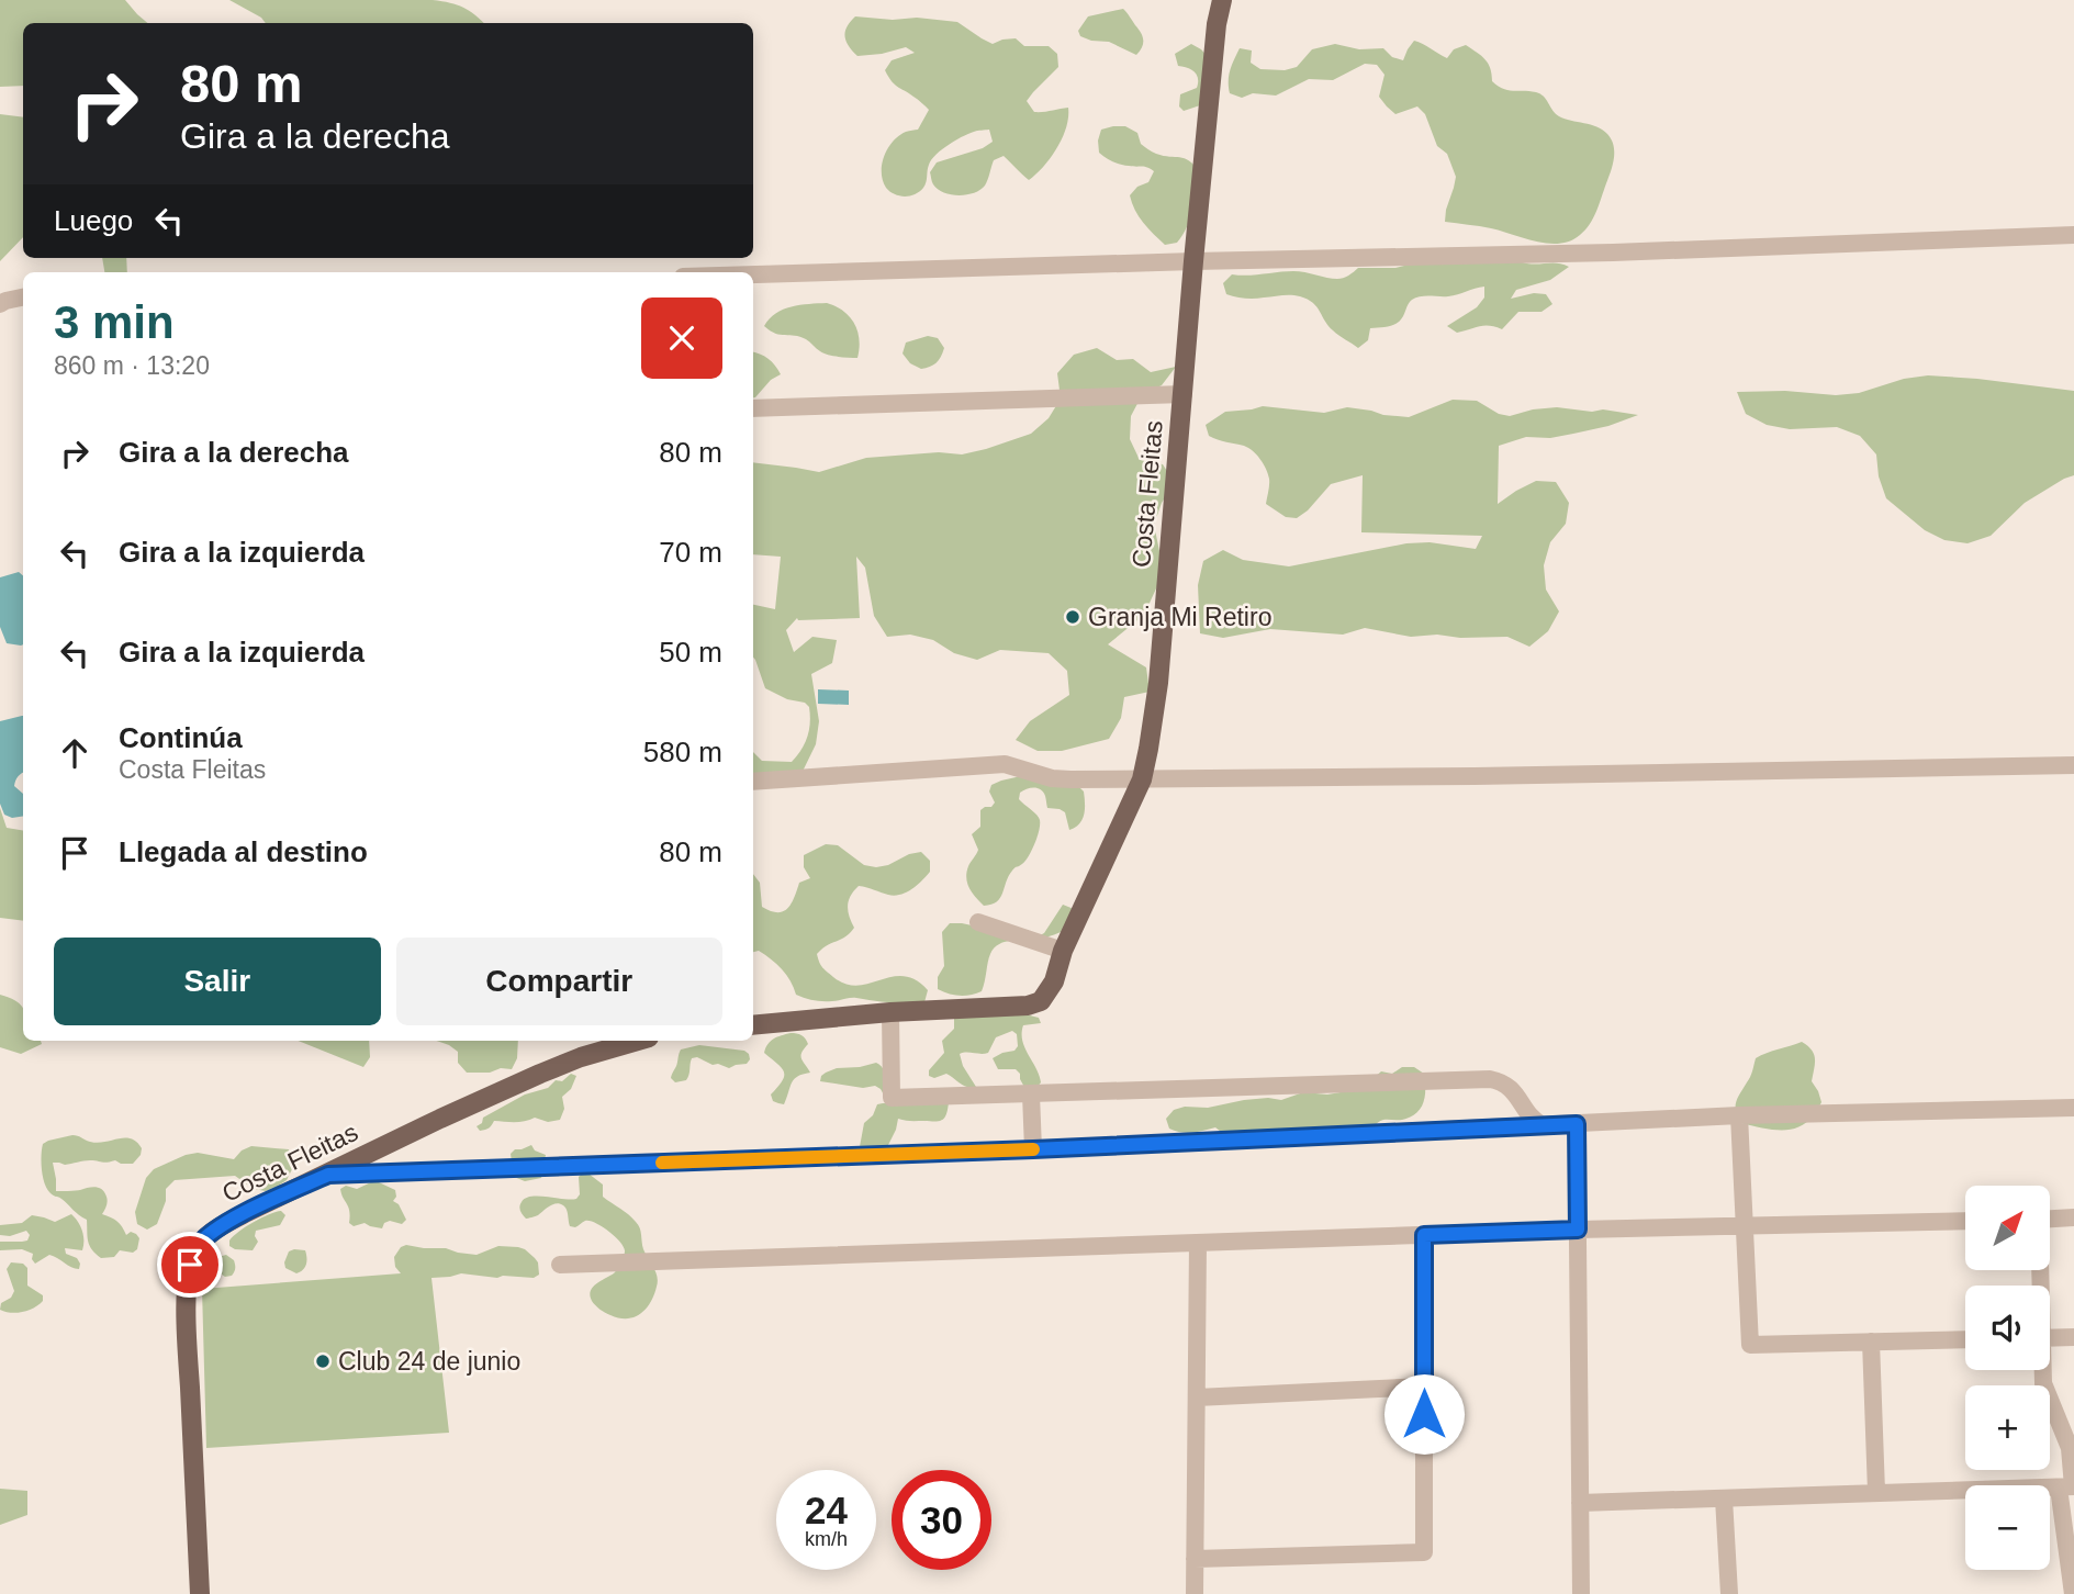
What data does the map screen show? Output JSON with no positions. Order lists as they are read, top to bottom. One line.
{"streets":{"main road":["Costa Fleitas"]},"places":["Granja Mi Retiro","Club 24 de junio"],"north":"top right","page":{"turn":["80 m","Gira a la derecha"],"then":"Luego","heading":["3 min","860 m · 13:20"],"list":[{"name":"Gira a la derecha","value":"80 m"},{"name":"Gira a la izquierda","value":"70 m"},{"name":"Gira a la izquierda","value":"50 m"},{"name":"Continúa","note":"Costa Fleitas","value":"580 m"},{"name":"Llegada al destino","value":"80 m"}],"buttons":["Salir","Compartir"],"map_buttons":["+","−"],"speed":"24 km/h","limit":"30"}}
